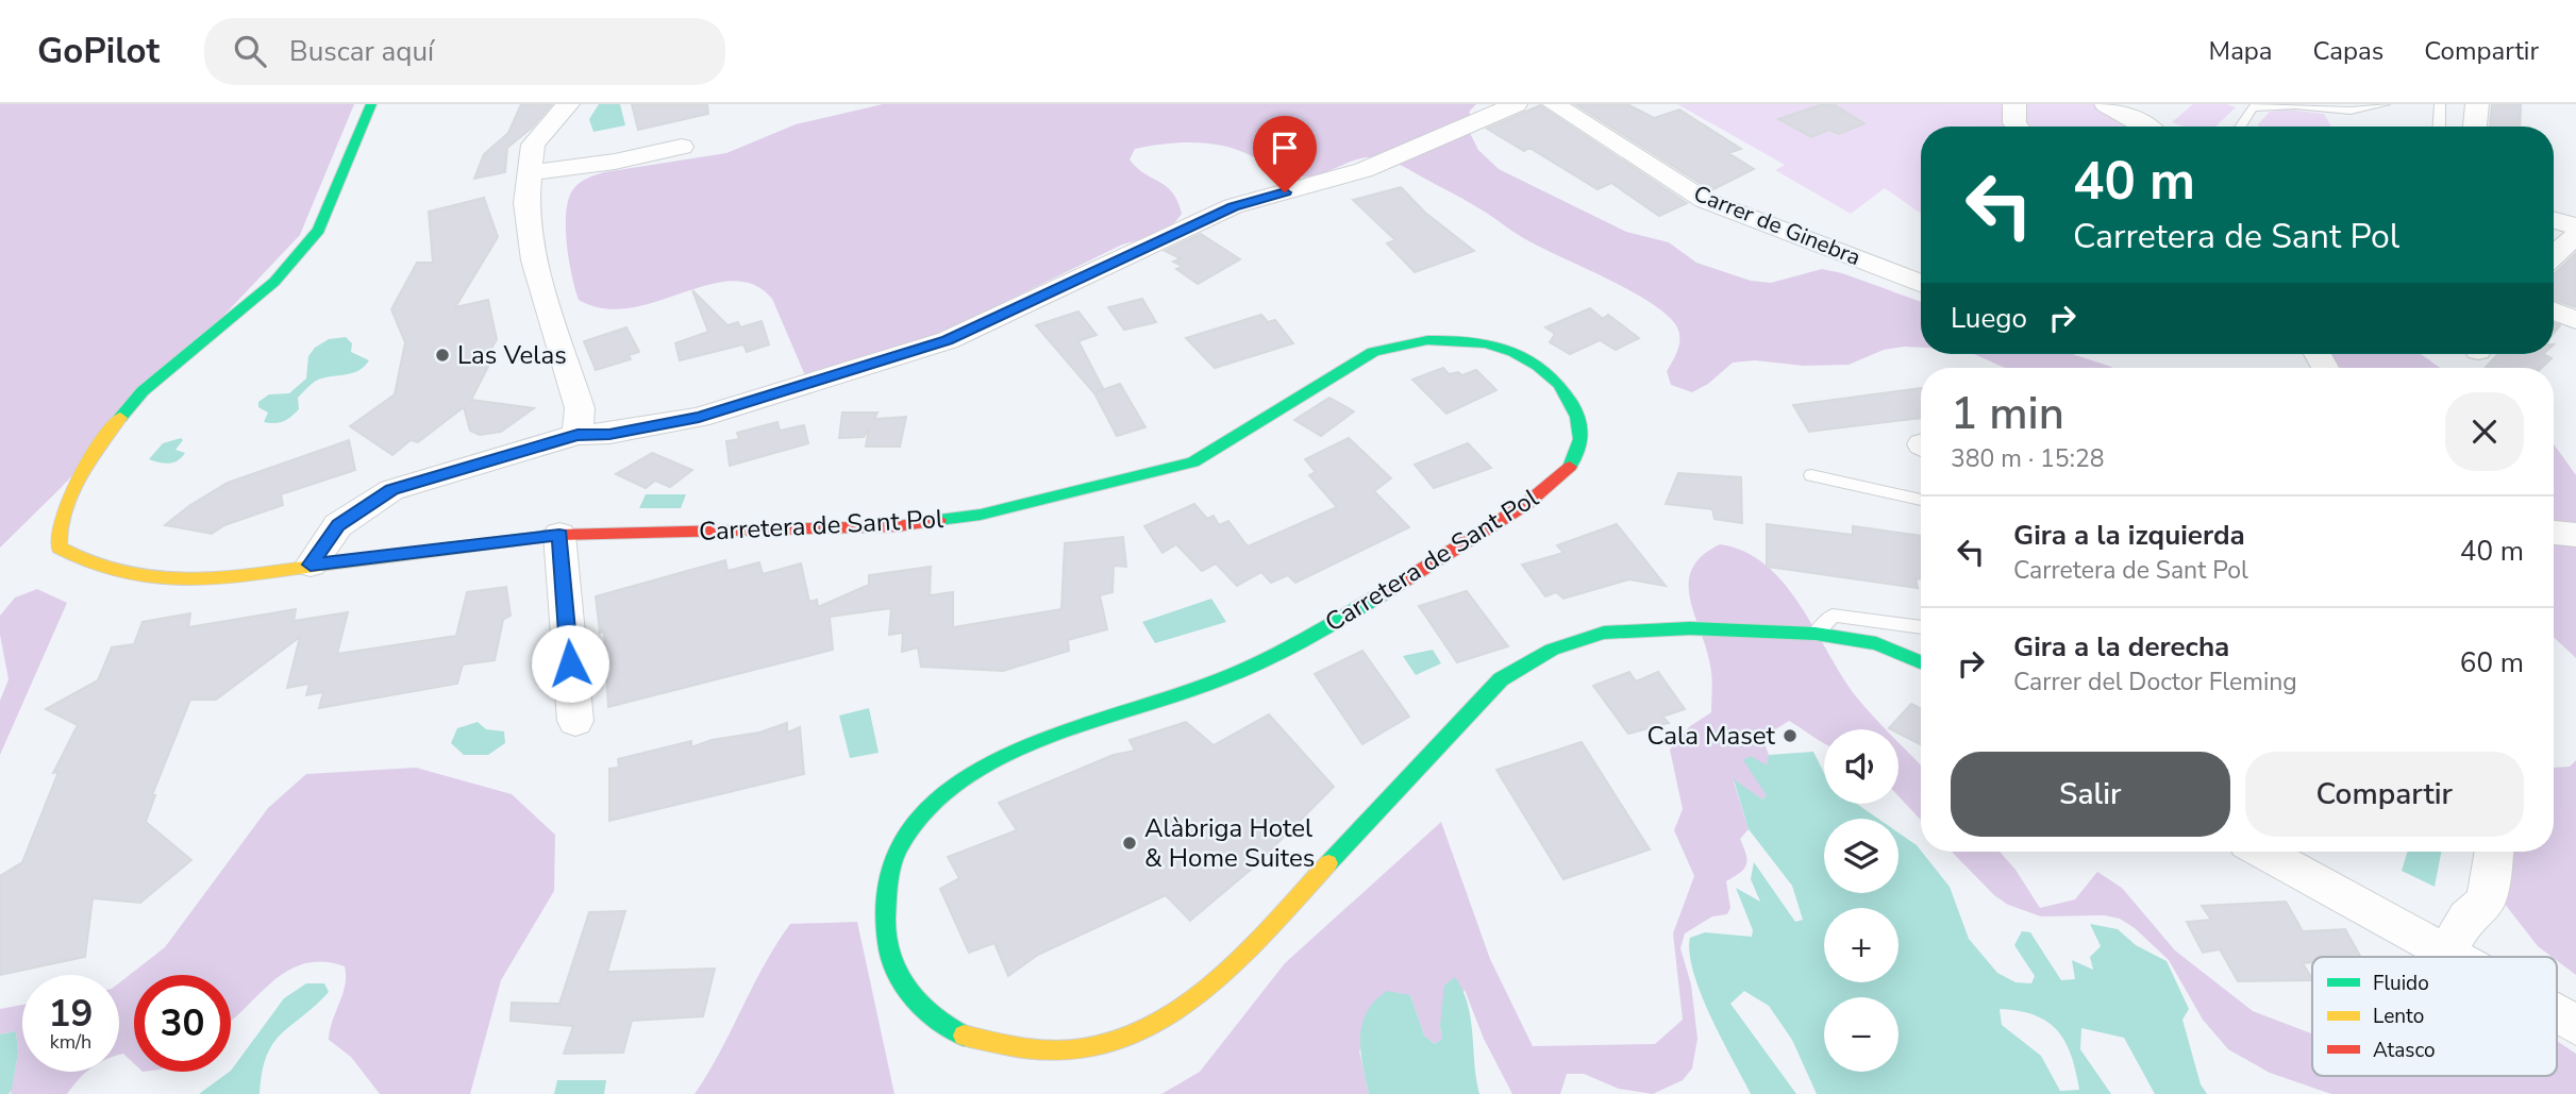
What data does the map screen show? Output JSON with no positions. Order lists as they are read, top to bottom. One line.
{"streets":{"street":["Carrer de Ginebra","Carretera de Sant Pol"]},"places":["Las Velas","Cala Maset","Alàbriga Hotel & Home Suites"],"legend":["Fluido","Lento","Atasco"],"page":{"header":"GoPilot","search":"Buscar aquí","nav":["Mapa","Capas","Compartir"],"turn":["40 m","Carretera de Sant Pol"],"then":"Luego","heading":["1 min","380 m · 15:28"],"list":[{"name":"Gira a la izquierda","note":"Carretera de Sant Pol","value":"40 m"},{"name":"Gira a la derecha","note":"Carrer del Doctor Fleming","value":"60 m"}],"map_buttons":["+","−"],"buttons":["Salir","Compartir"],"speed":"19 km/h","limit":"30"}}
